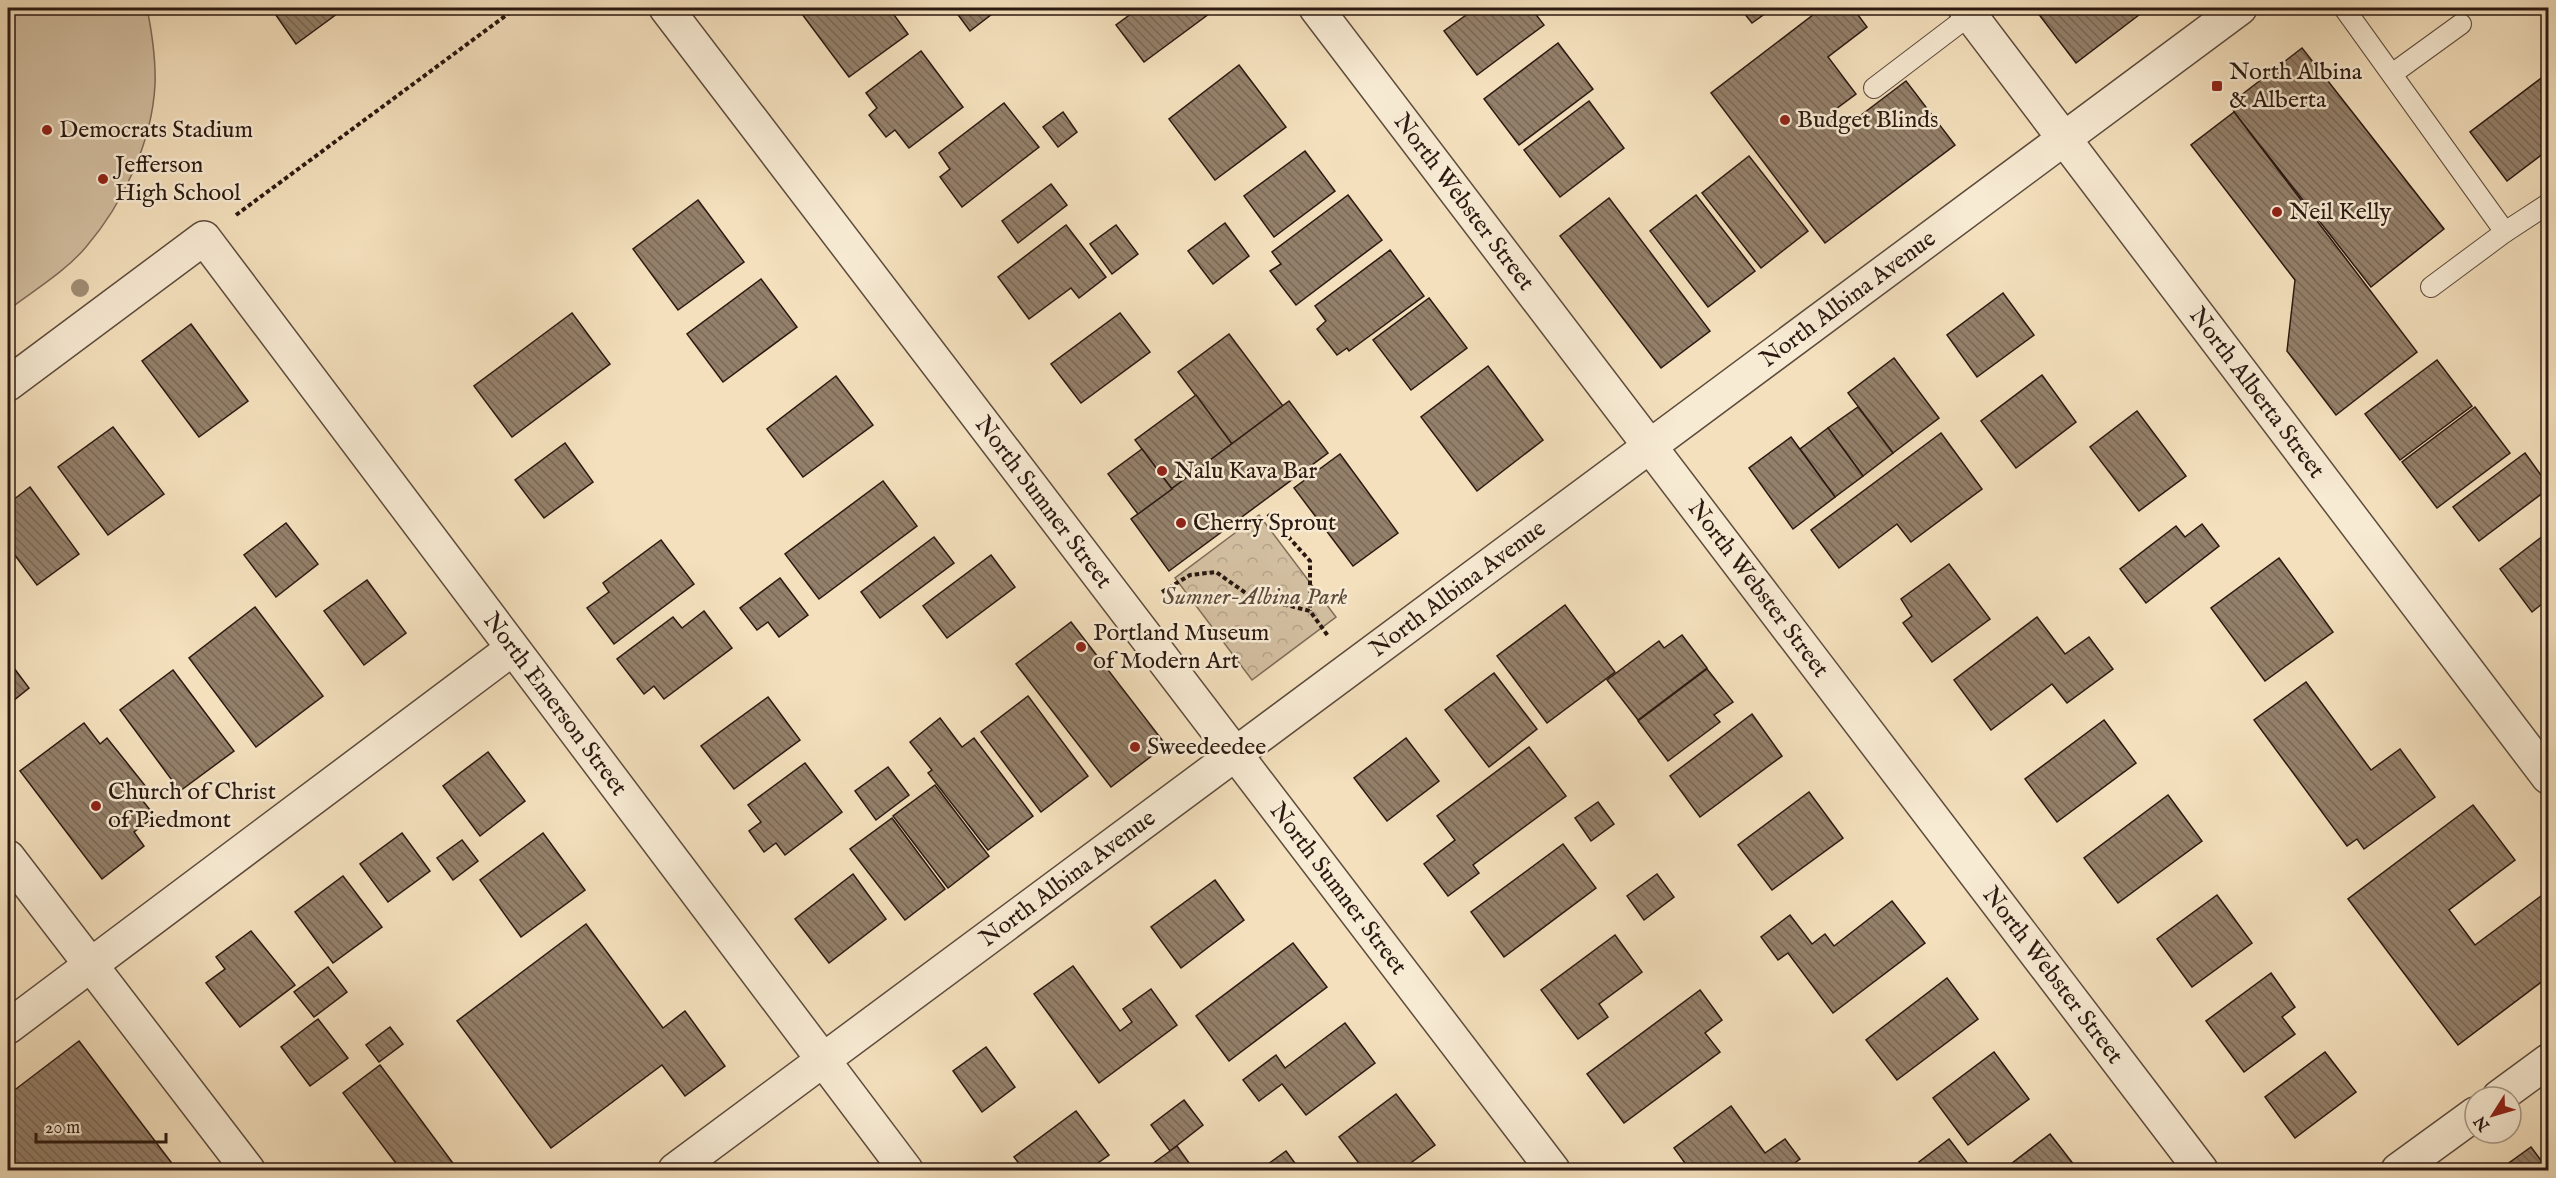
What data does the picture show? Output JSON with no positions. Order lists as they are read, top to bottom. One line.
{"streets":{"street":["North Webster Street","North Albina Avenue","North Alberta Street","North Sumner Street","North Emerson Street"]},"crossings":[["North Webster Street","North Albina Avenue"],["North Albina Avenue","North Alberta Street"],["North Albina Avenue","North Sumner Street"],["North Albina Avenue","North Emerson Street"]],"parks":["Sumner-Albina Park"],"places":{"transit":["North Albina & Alberta"],"other":["Budget Blinds","Democrats Stadium","Jefferson High School","Neil Kelly","Nalu Kava Bar","Cherry Sprout","Portland Museum of Modern Art","Sweedeedee","Church of Christ of Piedmont"]},"scale_bar":"20 m","north":"bottom left"}
